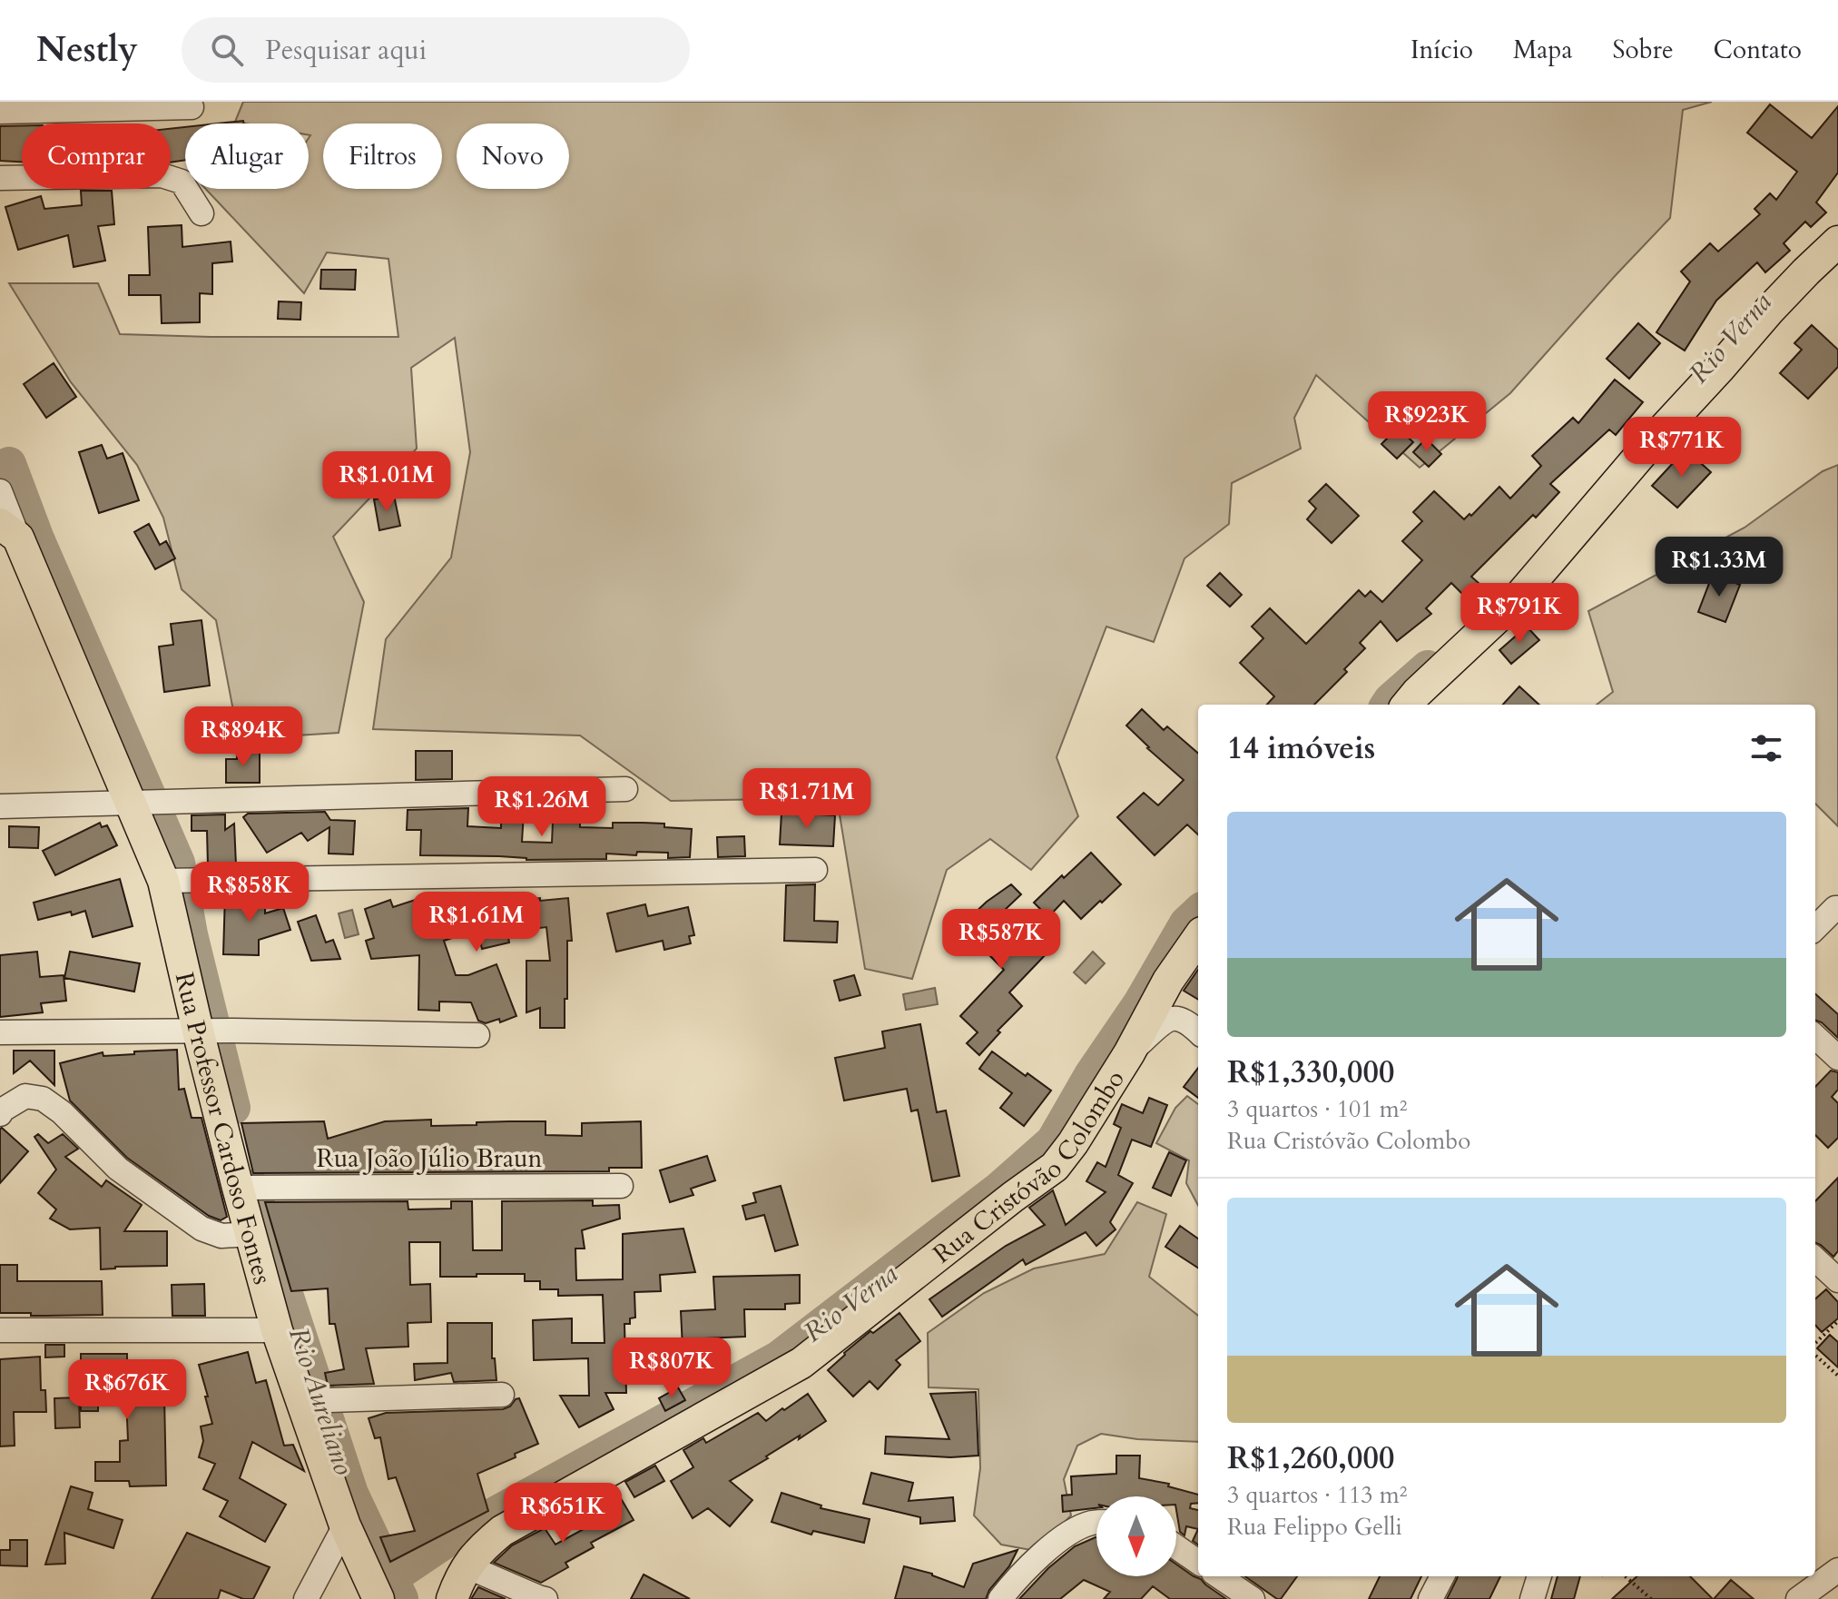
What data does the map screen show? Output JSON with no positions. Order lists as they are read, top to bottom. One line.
{"streets":{"main road":["Rua Professor Cardoso Fontes","Rua Cristóvão Colombo"],"street":["Rua João Júlio Braun"]},"crossings":[["Rua Professor Cardoso Fontes","Rua João Júlio Braun"]],"water":["Rio Verna","Rio Aureliano"],"north":"bottom","page":{"header":"Nestly","search":"Pesquisar aqui","nav":["Início","Mapa","Sobre","Contato"],"chip":["Comprar","Alugar","Filtros","Novo"],"price":["R$923K","R$771K","R$1.01M","R$1.33M","R$791K","R$894K","R$1.71M","R$1.26M","R$858K","R$1.61M","R$587K","R$807K","R$676K","R$651K"],"heading":"14 imóveis","list":[{"name":"R$1,330,000","note":"3 quartos · 101 m² · Rua Cristóvão Colombo"},{"name":"R$1,260,000","note":"3 quartos · 113 m² · Rua Felippo Gelli"}]}}
